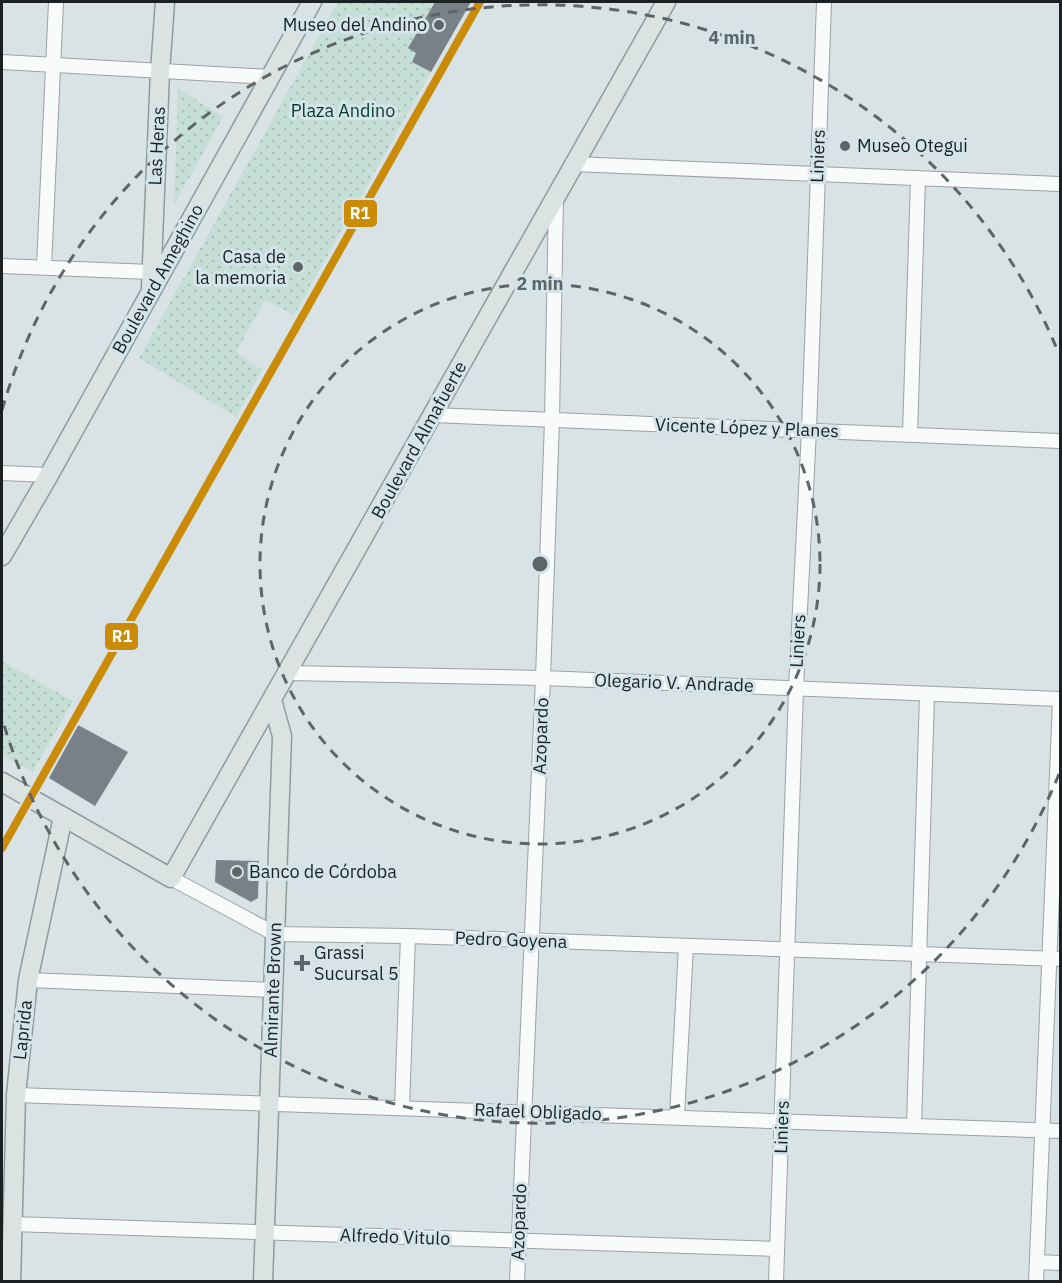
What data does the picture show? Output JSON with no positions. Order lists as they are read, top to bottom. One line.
{"streets":{"main road":["Las Heras","Boulevard Ameghino","Boulevard Almafuerte","Pedro Goyena","Almirante Brown","Laprida"],"street":["Liniers","Vicente López y Planes","Olegario V. Andrade","Azopardo","Rafael Obligado","Alfredo Vitulo"]},"crossings":[["Las Heras","Boulevard Ameghino"],["Liniers","Vicente López y Planes"],["Liniers","Olegario V. Andrade"],["Liniers","Pedro Goyena"],["Liniers","Rafael Obligado"],["Liniers","Alfredo Vitulo"],["Vicente López y Planes","Boulevard Almafuerte"],["Vicente López y Planes","Azopardo"],["Boulevard Almafuerte","Olegario V. Andrade"],["Boulevard Almafuerte","Azopardo"],["Boulevard Almafuerte","Pedro Goyena"],["Boulevard Almafuerte","Almirante Brown"],["Olegario V. Andrade","Azopardo"],["Azopardo","Pedro Goyena"],["Azopardo","Rafael Obligado"],["Azopardo","Alfredo Vitulo"],["Pedro Goyena","Almirante Brown"],["Pedro Goyena","Laprida"],["Almirante Brown","Rafael Obligado"],["Almirante Brown","Alfredo Vitulo"],["Laprida","Rafael Obligado"],["Laprida","Alfredo Vitulo"]],"parks":["Plaza Andino"],"places":{"other":["Museo del Andino","Museo Otegui","Casa de la memoria","Banco de Córdoba"],"health":["Grassi Sucursal 5"]},"lines":["transit line R1"],"rings":["4 min","2 min"]}
